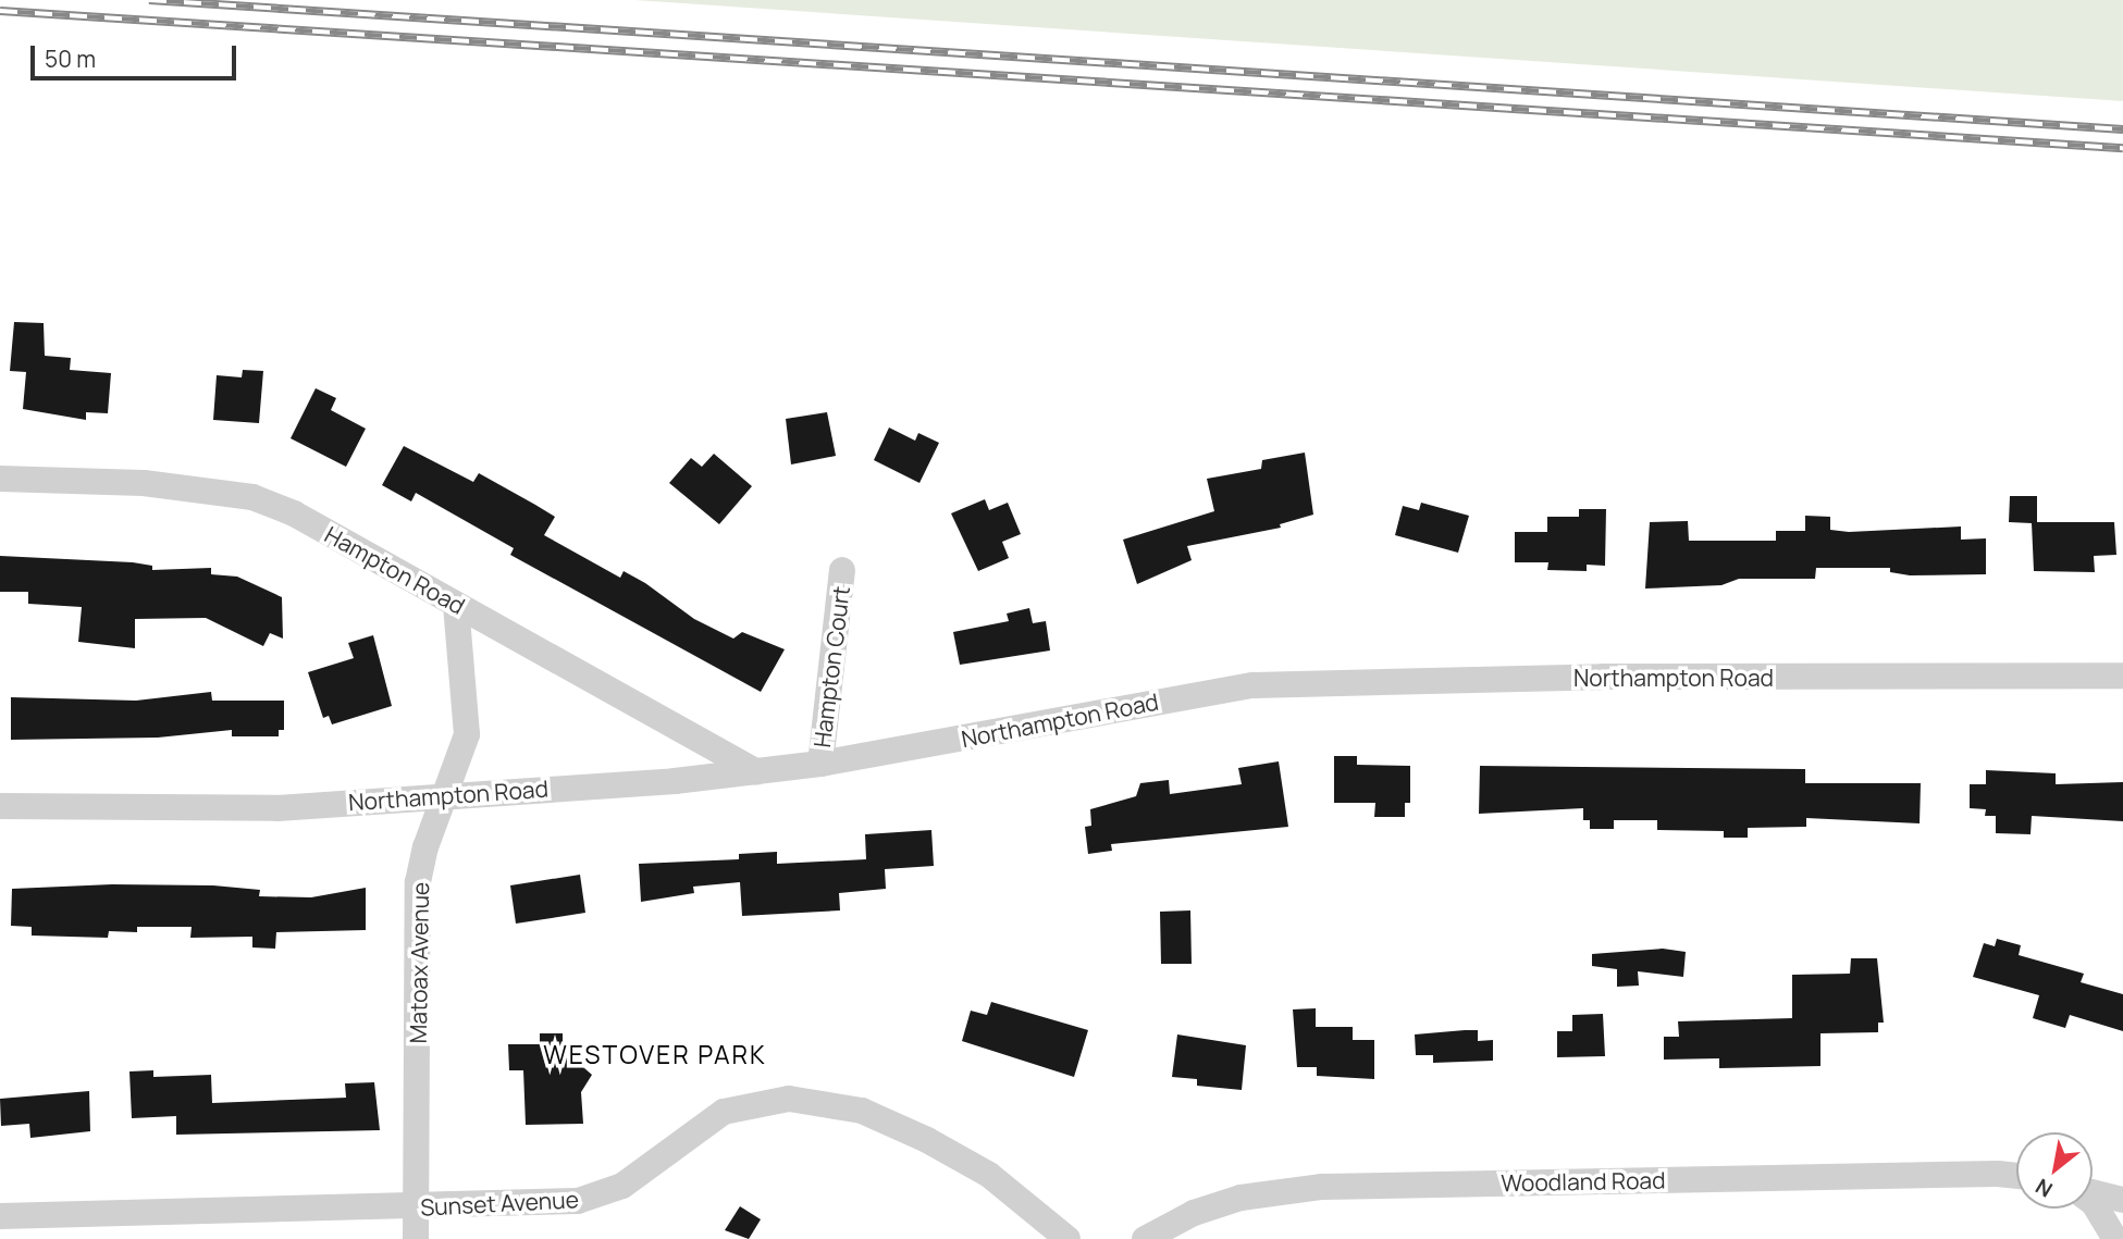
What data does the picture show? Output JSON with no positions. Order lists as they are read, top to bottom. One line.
{"streets":{"street":["Hampton Road","Hampton Court","Northampton Road","Matoax Avenue","Woodland Road","Sunset Avenue"]},"crossings":[["Hampton Road","Northampton Road"],["Hampton Road","Matoax Avenue"],["Hampton Court","Northampton Road"],["Northampton Road","Matoax Avenue"],["Matoax Avenue","Sunset Avenue"]],"districts":["WESTOVER PARK"],"scale_bar":"50 m","north":"bottom left"}
